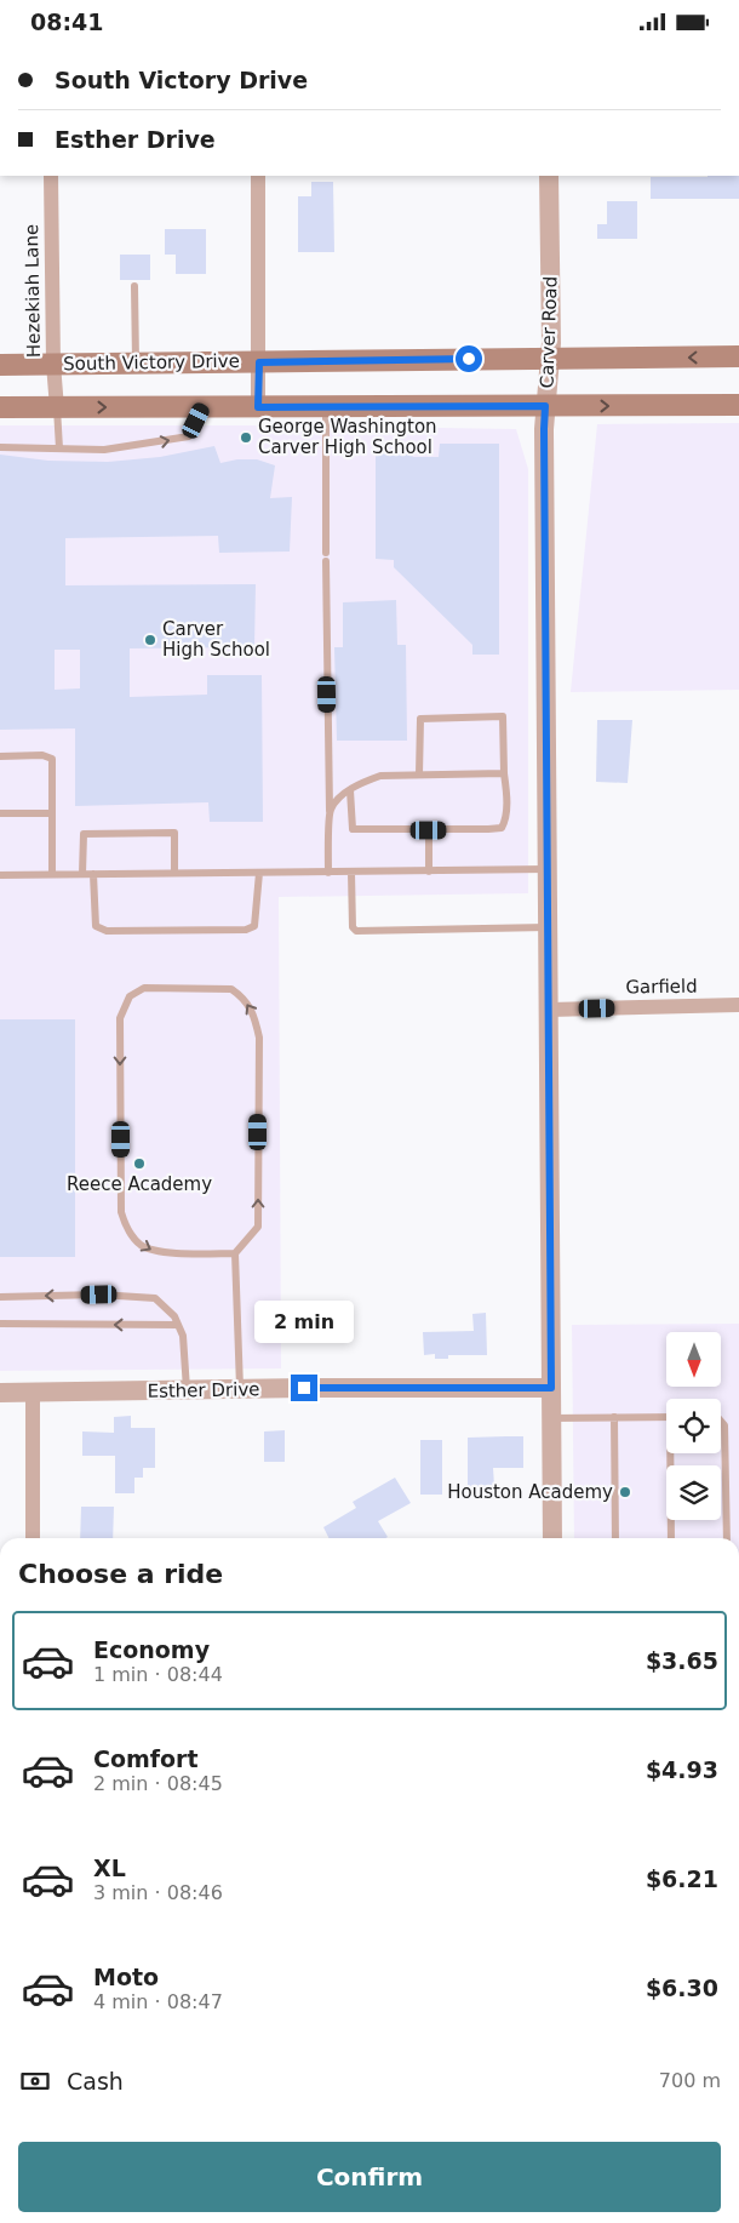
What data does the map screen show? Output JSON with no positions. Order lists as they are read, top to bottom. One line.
{"streets":{"main road":["South Victory Drive"],"street":["Hezekiah Lane","Carver Road","Garfield","Esther Drive"]},"crossings":[["Hezekiah Lane","South Victory Drive"],["Carver Road","South Victory Drive"],["Carver Road","Garfield"],["Carver Road","Esther Drive"]],"places":["George Washington Carver High School","Carver High School","Reece Academy","Houston Academy"],"north":"bottom","page":{"status":"08:41","banner":["South Victory Drive","Esther Drive"],"bubble":"2 min","heading":"Choose a ride","list":[{"name":"Economy","note":"1 min · 08:44","value":"$3.65"},{"name":"Comfort","note":"2 min · 08:45","value":"$4.93"},{"name":"XL","note":"3 min · 08:46","value":"$6.21"},{"name":"Moto","note":"4 min · 08:47","value":"$6.30"}],"pay":["Cash","700 m"],"buttons":"Confirm"}}
